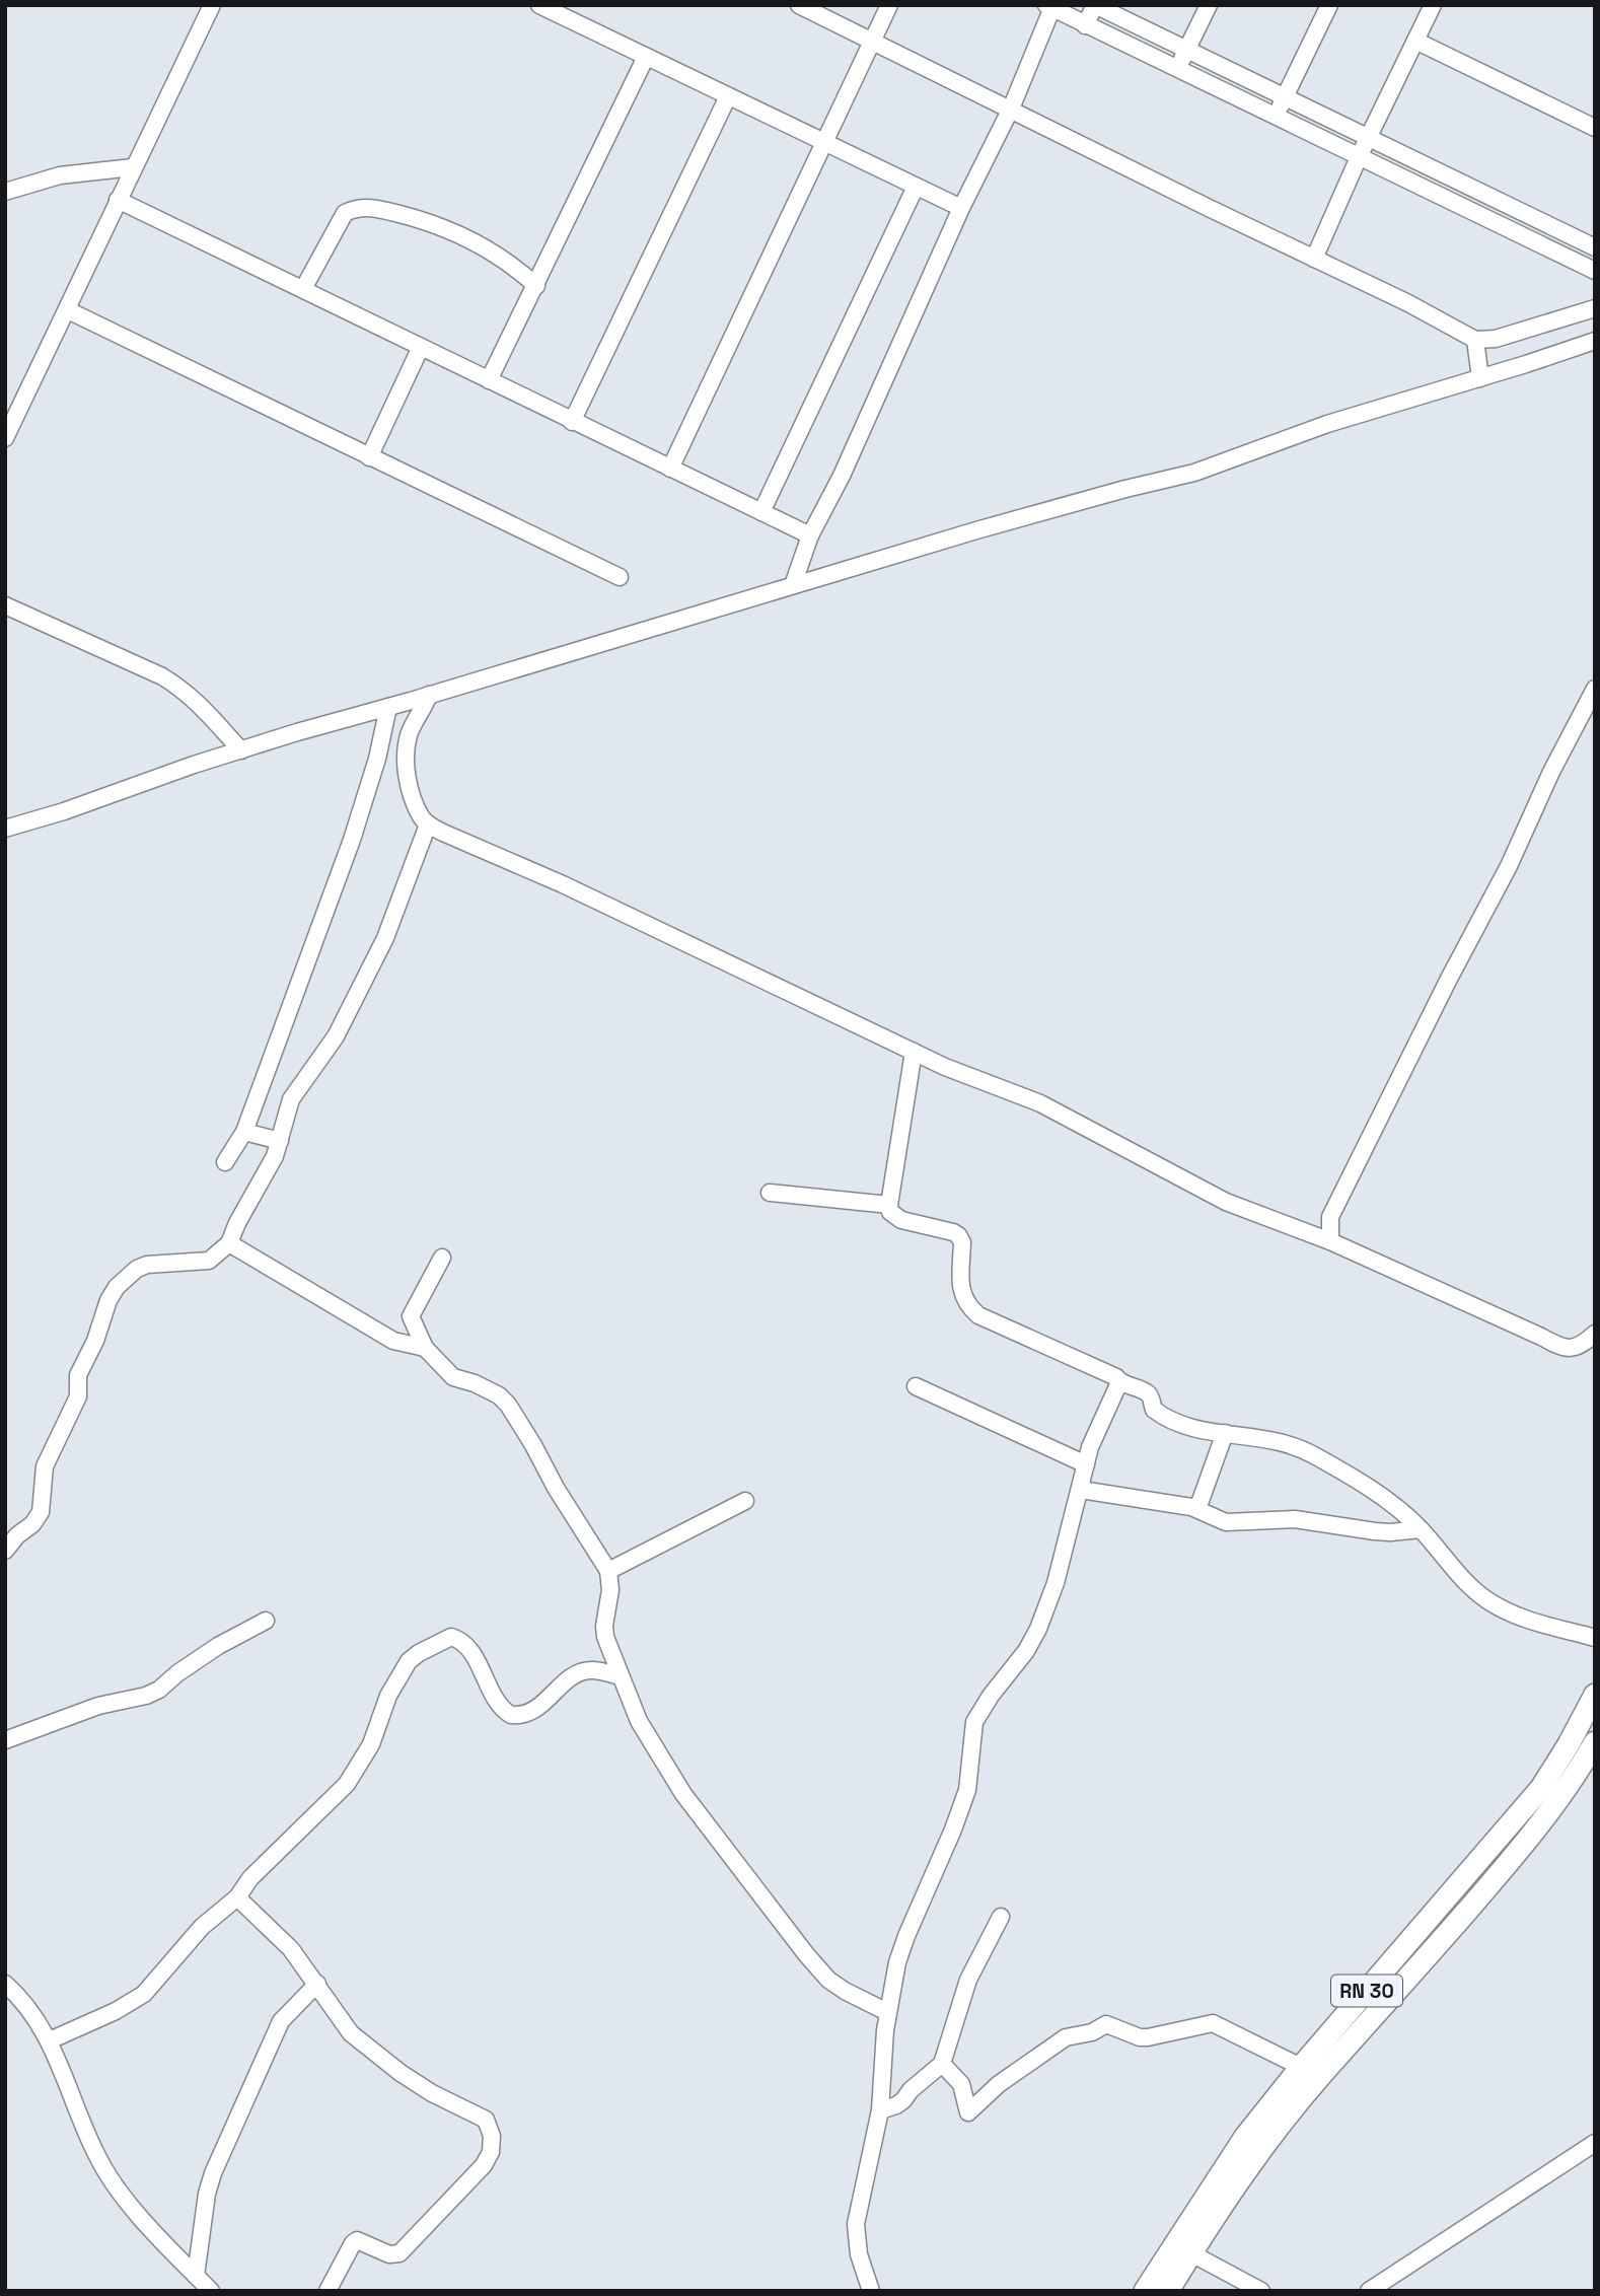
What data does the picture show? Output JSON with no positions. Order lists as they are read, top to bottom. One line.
{"streets":{"main road":["RN 30"]}}
